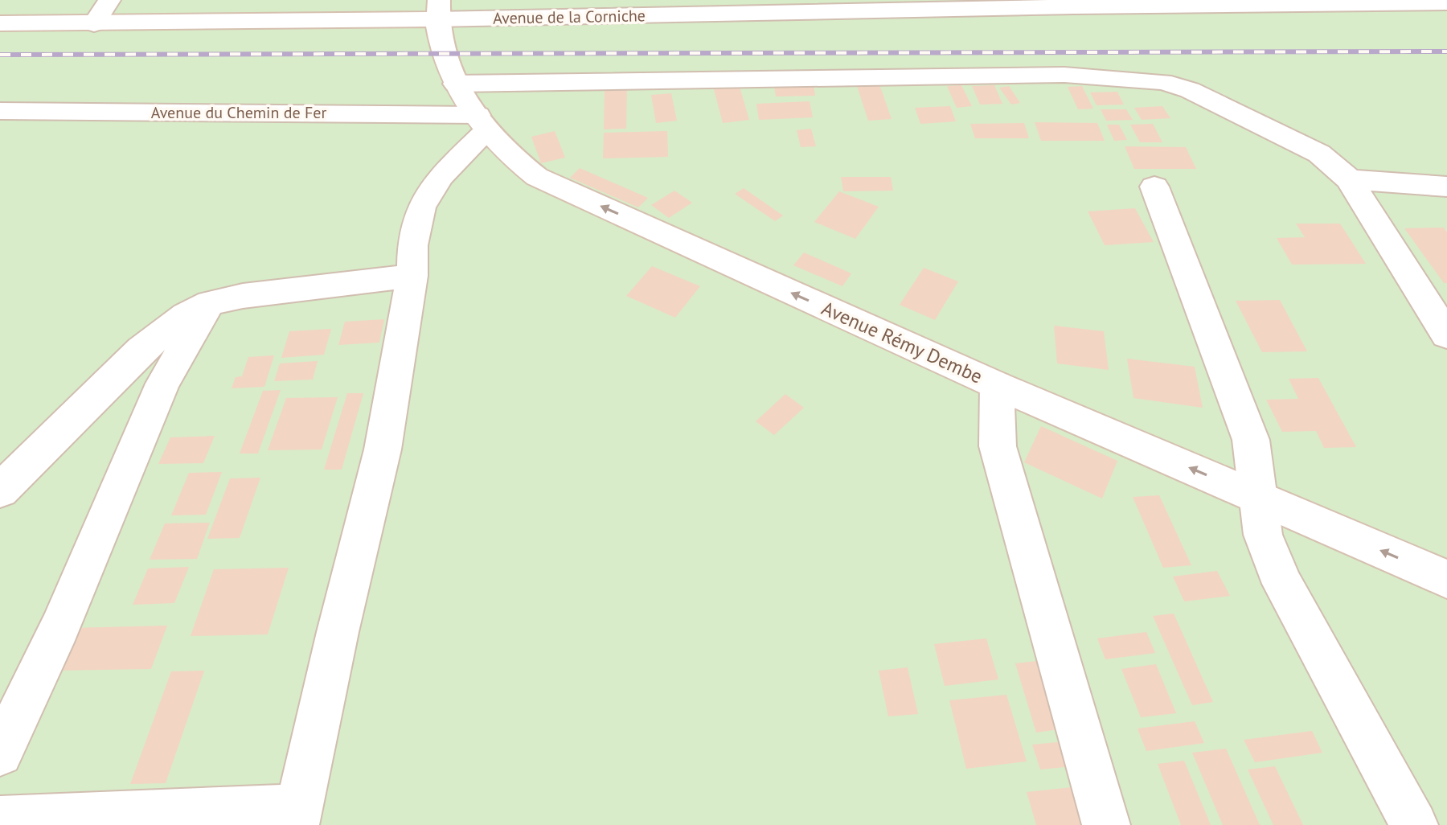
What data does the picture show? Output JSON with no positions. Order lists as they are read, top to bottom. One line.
{"streets":{"street":["Avenue de la Corniche","Avenue du Chemin de Fer","Avenue Rémy Dembe"]},"crossings":[["Avenue de la Corniche","Avenue Rémy Dembe"],["Avenue du Chemin de Fer","Avenue Rémy Dembe"]]}
